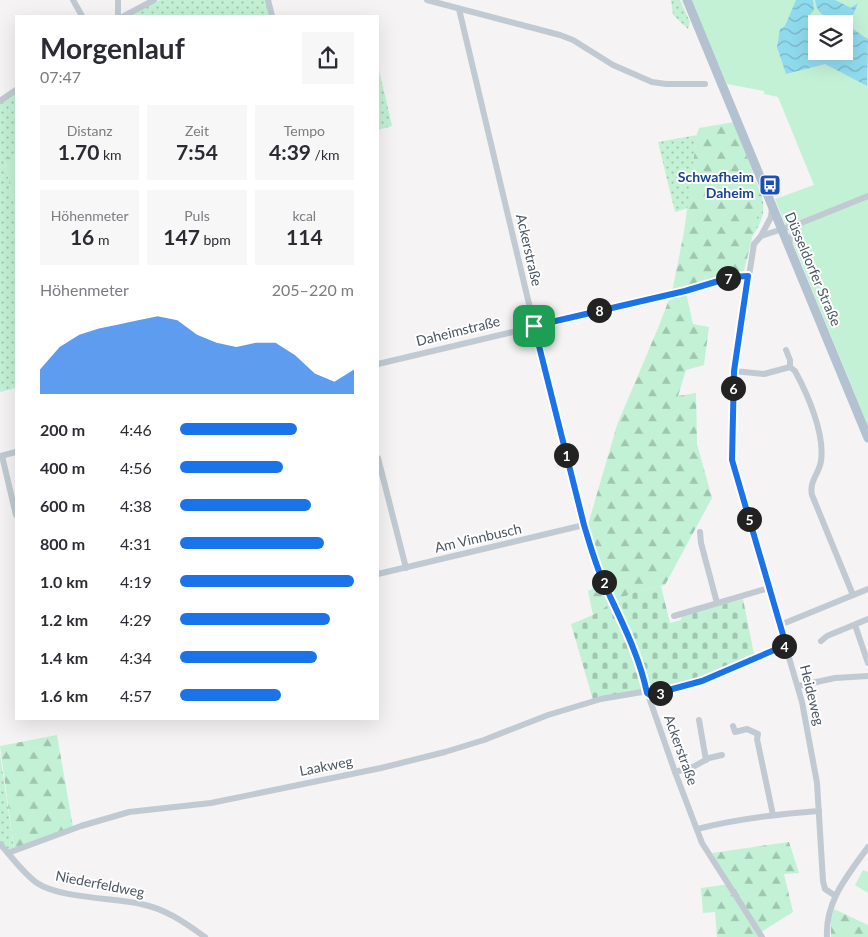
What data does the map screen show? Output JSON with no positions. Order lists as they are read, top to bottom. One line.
{"streets":{"main road":["Düsseldorfer Straße"],"street":["Ackerstraße","Daheimstraße","Am Vinnbusch","Heideweg","Laakweg","Niederfeldweg"]},"crossings":[["Ackerstraße","Daheimstraße"],["Ackerstraße","Am Vinnbusch"],["Ackerstraße","Laakweg"],["Düsseldorfer Straße","Heideweg"],["Daheimstraße","Heideweg"],["Heideweg","Laakweg"],["Laakweg","Niederfeldweg"]],"places":{"bus stop":["Schwafheim Daheim"]},"page":{"heading":["Morgenlauf","07:47"],"stats":[["Distanz","1.70 km"],["Zeit","7:54"],["Tempo","4:39 /km"],["Höhenmeter","16 m"],["Puls","147 bpm"],["kcal","114"]],"pins":["7","8","6","1","5","2","4","3"],"chart":["Höhenmeter","205–220 m"],"list":[{"name":"200 m","note":"4:46"},{"name":"400 m","note":"4:56"},{"name":"600 m","note":"4:38"},{"name":"800 m","note":"4:31"},{"name":"1.0 km","note":"4:19"},{"name":"1.2 km","note":"4:29"},{"name":"1.4 km","note":"4:34"},{"name":"1.6 km","note":"4:57"}]}}
